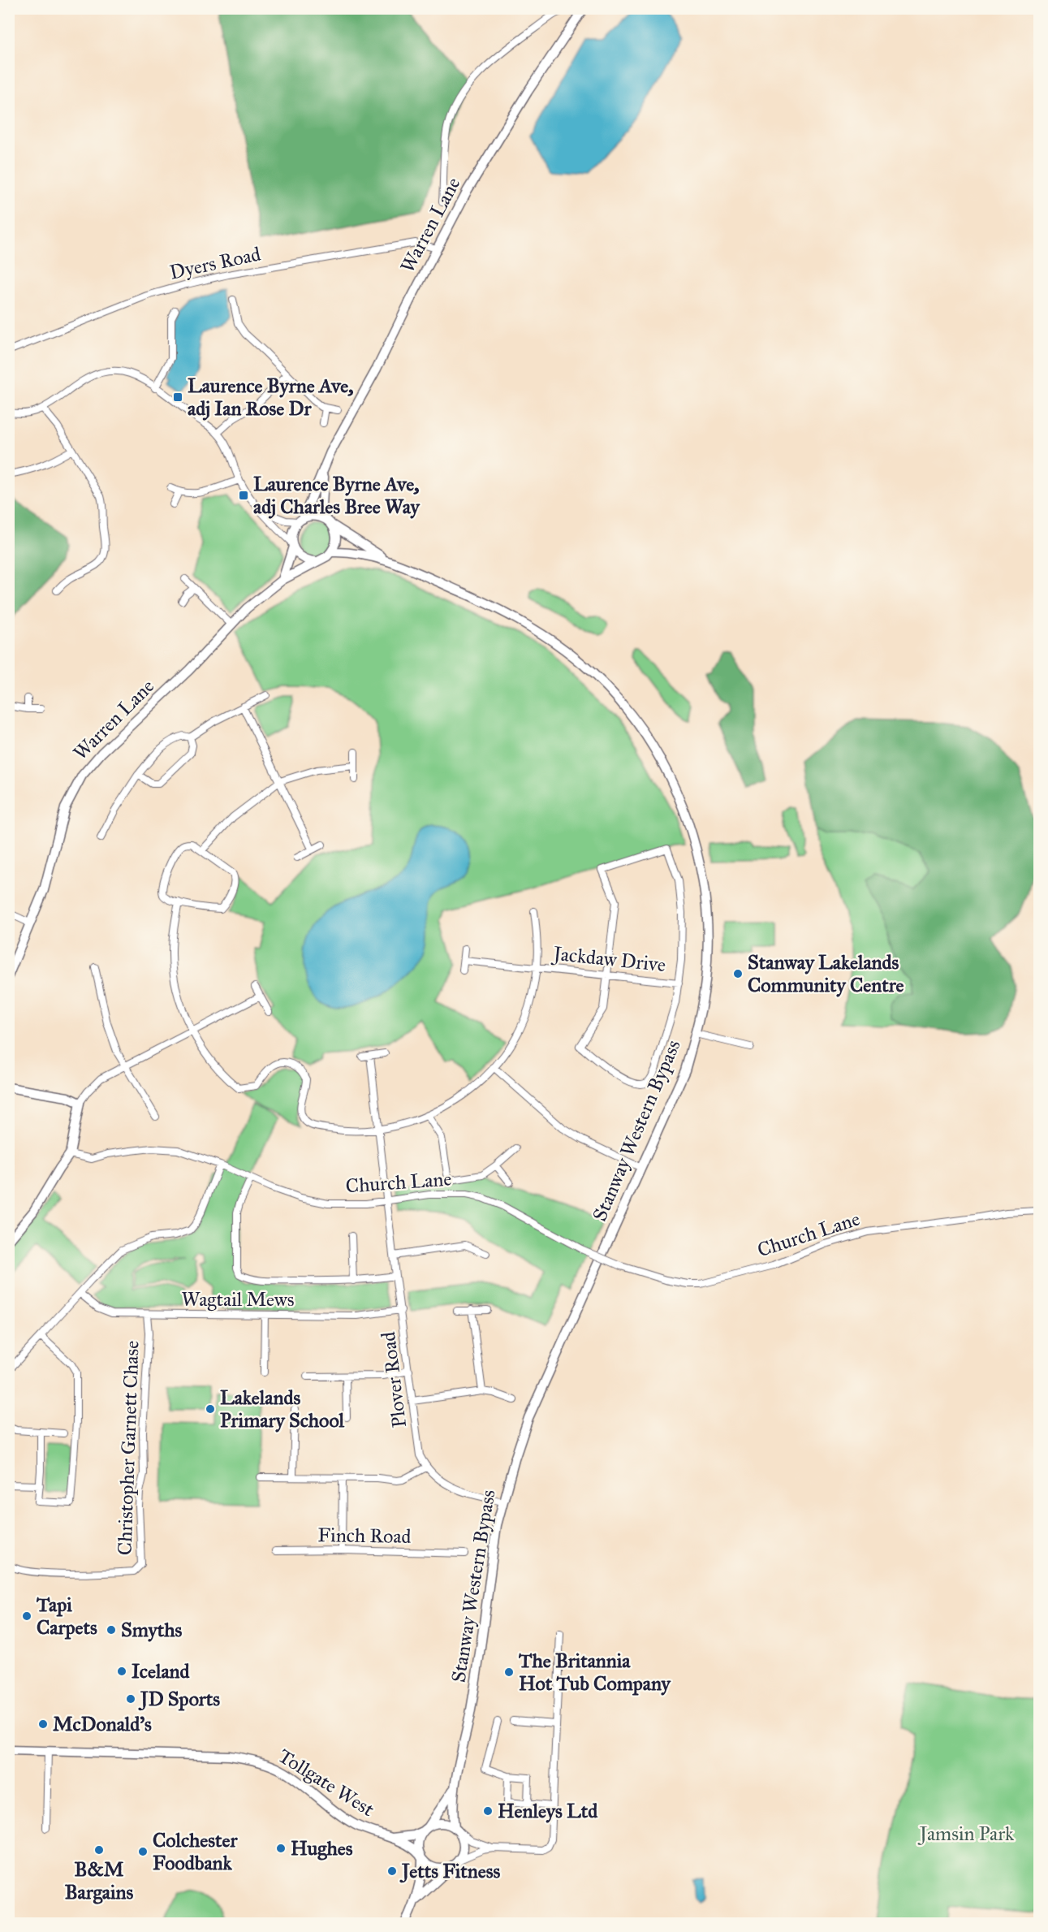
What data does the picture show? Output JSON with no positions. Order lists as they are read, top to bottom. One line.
{"streets":{"street":["Warren Lane","Dyers Road","Jackdaw Drive","Stanway Western Bypass","Church Lane","Wagtail Mews","Plover Road","Christopher Garnett Chase","Finch Road","Tollgate West"]},"crossings":[["Warren Lane","Dyers Road"],["Warren Lane","Stanway Western Bypass"],["Stanway Western Bypass","Tollgate West"],["Church Lane","Plover Road"],["Wagtail Mews","Plover Road"],["Wagtail Mews","Christopher Garnett Chase"]],"parks":["Jamsin Park"],"places":{"transit":["Laurence Byrne Ave, adj Ian Rose Dr","Laurence Byrne Ave, adj Charles Bree Way"],"other":["Stanway Lakelands Community Centre","Lakelands Primary School","Tapi Carpets","Smyths","Iceland","The Britannia Hot Tub Company","JD Sports","McDonald's","Henleys Ltd","Hughes","B&M Bargains","Colchester Foodbank","Jetts Fitness"]}}
